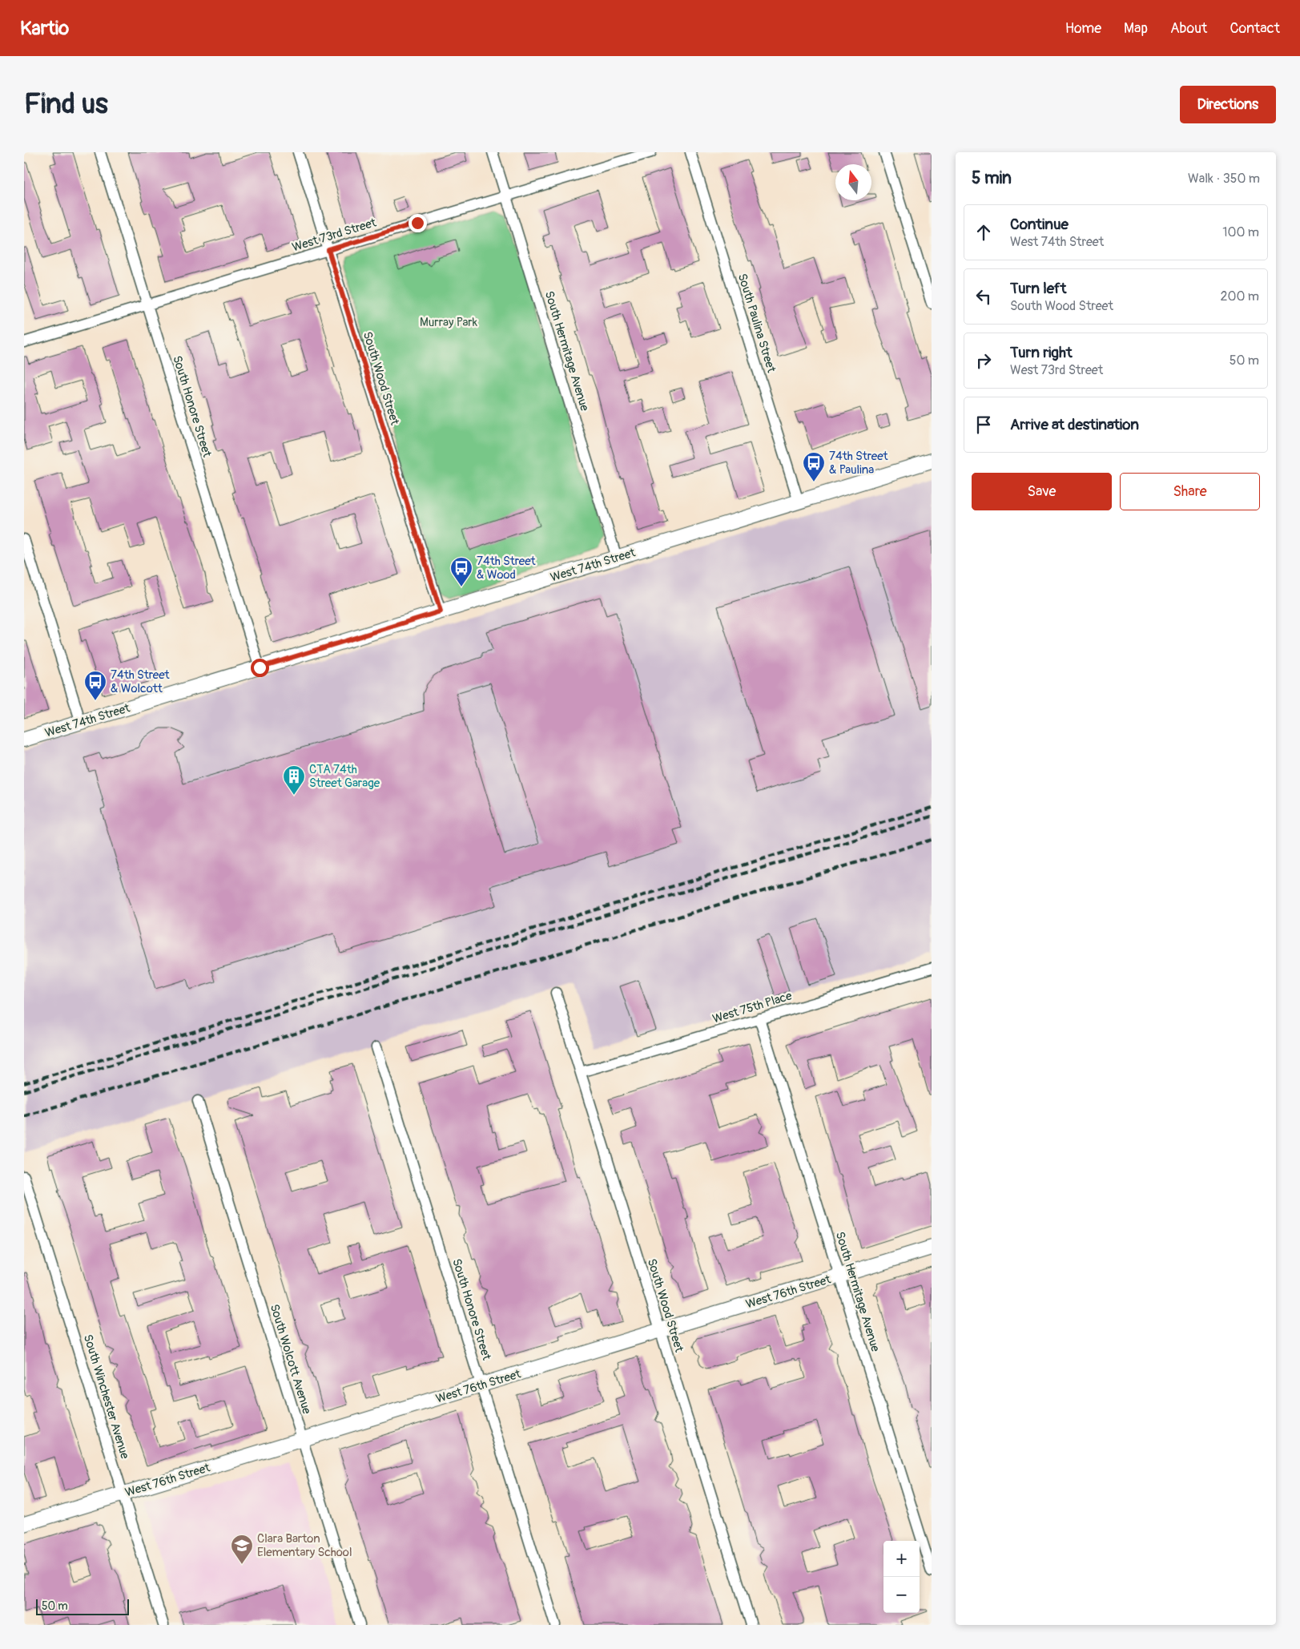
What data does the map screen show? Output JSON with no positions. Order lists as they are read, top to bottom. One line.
{"streets":{"street":["West 73rd Street","South Paulina Street","South Hermitage Avenue","South Wood Street","South Honore Street","West 74th Street","West 75th Place","West 76th Street","South Wolcott Avenue","South Winchester Avenue"]},"crossings":[["West 73rd Street","South Hermitage Avenue"],["West 73rd Street","South Wood Street"],["West 73rd Street","South Honore Street"],["South Paulina Street","West 74th Street"],["South Hermitage Avenue","West 74th Street"],["South Hermitage Avenue","West 75th Place"],["South Hermitage Avenue","West 76th Street"],["South Wood Street","West 74th Street"],["South Wood Street","West 75th Place"],["South Wood Street","West 76th Street"],["South Honore Street","West 74th Street"],["South Honore Street","West 76th Street"],["West 76th Street","South Wolcott Avenue"],["West 76th Street","South Winchester Avenue"]],"parks":["Murray Park"],"places":{"bus stop":["74th Street & Paulina","74th Street & Wood","74th Street & Wolcott"],"building":["CTA 74th Street Garage"],"school or university":["Clara Barton Elementary School"]},"scale_bar":"50 m","north":"top","page":{"header":"Kartio","nav":["Home","Map","About","Contact"],"buttons":["Directions",["Save","Share"]],"title":"Find us","heading":["5 min","Walk · 350 m"],"list":[["Continue","West 74th Street","100 m"],["Turn left","South Wood Street","200 m"],["Turn right","West 73rd Street","50 m"],"Arrive at destination"],"map_buttons":["+","−"],"scale":"50 m"}}
